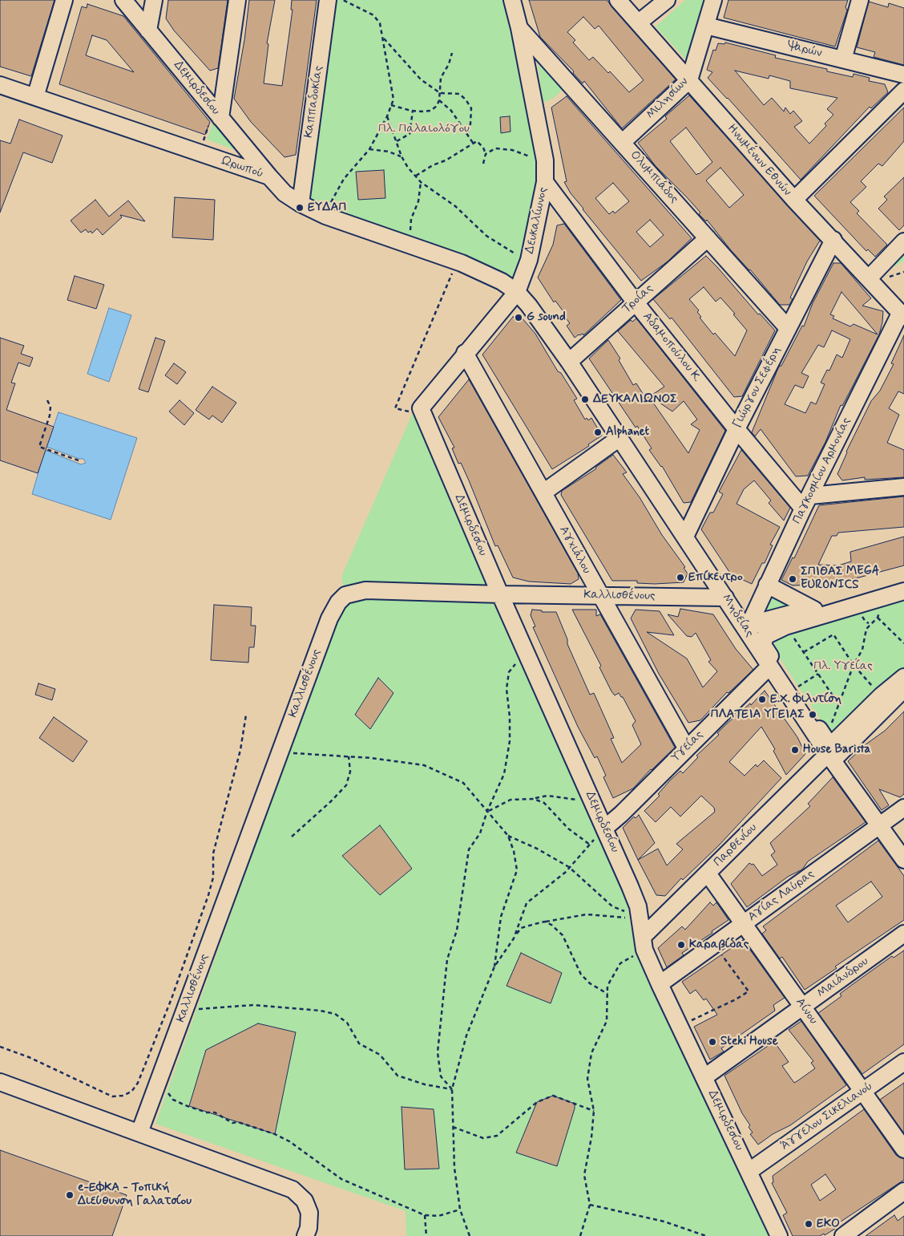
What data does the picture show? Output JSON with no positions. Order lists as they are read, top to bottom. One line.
{"streets":{"street":["Ψαρών","Δεμιρδεσίου","Μιλησίων","Καππαδοκίας","Ηνωμένων Εθνών","Ωρωπού","Ολυμπιάδος","Δευκαλίωνος","Τροίας","Αδαμοπούλου Κ.","Γιώργου Σεφέρη","Παγκοσμίου Αρμονίας","Αγχιάλου","Καλλισθένους","Μηδείας","Υγείας","Παρθενίου","Αγίας Λαύρας","Μαιάνδρου","Αίνου","Άγγελου Σικελιανού"]},"crossings":[["Ψαρών","Μιλησίων"],["Δεμιρδεσίου","Ωρωπού"],["Δεμιρδεσίου","Δευκαλίωνος"],["Δεμιρδεσίου","Καλλισθένους"],["Δεμιρδεσίου","Υγείας"],["Δεμιρδεσίου","Παρθενίου"],["Δεμιρδεσίου","Αγίας Λαύρας"],["Δεμιρδεσίου","Μαιάνδρου"],["Δεμιρδεσίου","Άγγελου Σικελιανού"],["Μιλησίων","Ηνωμένων Εθνών"],["Μιλησίων","Ολυμπιάδος"],["Καππαδοκίας","Ωρωπού"],["Ηνωμένων Εθνών","Γιώργου Σεφέρη"],["Ηνωμένων Εθνών","Παγκοσμίου Αρμονίας"],["Ωρωπού","Δευκαλίωνος"],["Ωρωπού","Μηδείας"],["Ολυμπιάδος","Δευκαλίωνος"],["Ολυμπιάδος","Τροίας"],["Ολυμπιάδος","Γιώργου Σεφέρη"],["Δευκαλίωνος","Αδαμοπούλου Κ."],["Δευκαλίωνος","Αγχιάλου"],["Δευκαλίωνος","Μηδείας"],["Τροίας","Αδαμοπούλου Κ."],["Τροίας","Μηδείας"],["Αδαμοπούλου Κ.","Γιώργου Σεφέρη"],["Αδαμοπούλου Κ.","Παγκοσμίου Αρμονίας"],["Γιώργου Σεφέρη","Μηδείας"],["Παγκοσμίου Αρμονίας","Μηδείας"],["Αγχιάλου","Καλλισθένους"],["Αγχιάλου","Υγείας"],["Καλλισθένους","Μηδείας"],["Μηδείας","Υγείας"],["Μηδείας","Παρθενίου"],["Μηδείας","Αγίας Λαύρας"],["Παρθενίου","Αίνου"],["Αγίας Λαύρας","Αίνου"],["Μαιάνδρου","Αίνου"],["Αίνου","Άγγελου Σικελιανού"]],"parks":["Πλ. Παλαιολόγου","Πλ. Υγείας"],"places":["ΕΥΔΑΠ","G sound","ΔΕΥΚΑΛΙΩΝΟΣ","Alphanet","Επίκεντρο","ΣΠΙΘΑΣ MEGA EURONICS","Ε.Χ. Φιλντίση","ΠΛΑΤΕΙΑ ΥΓΕΙΑΣ","House Barista","Καραβίδας","Steki House","e-ΕΦΚΑ - Τοπική Διεύθυνση Γαλατσίου","ΕΚΟ"]}
